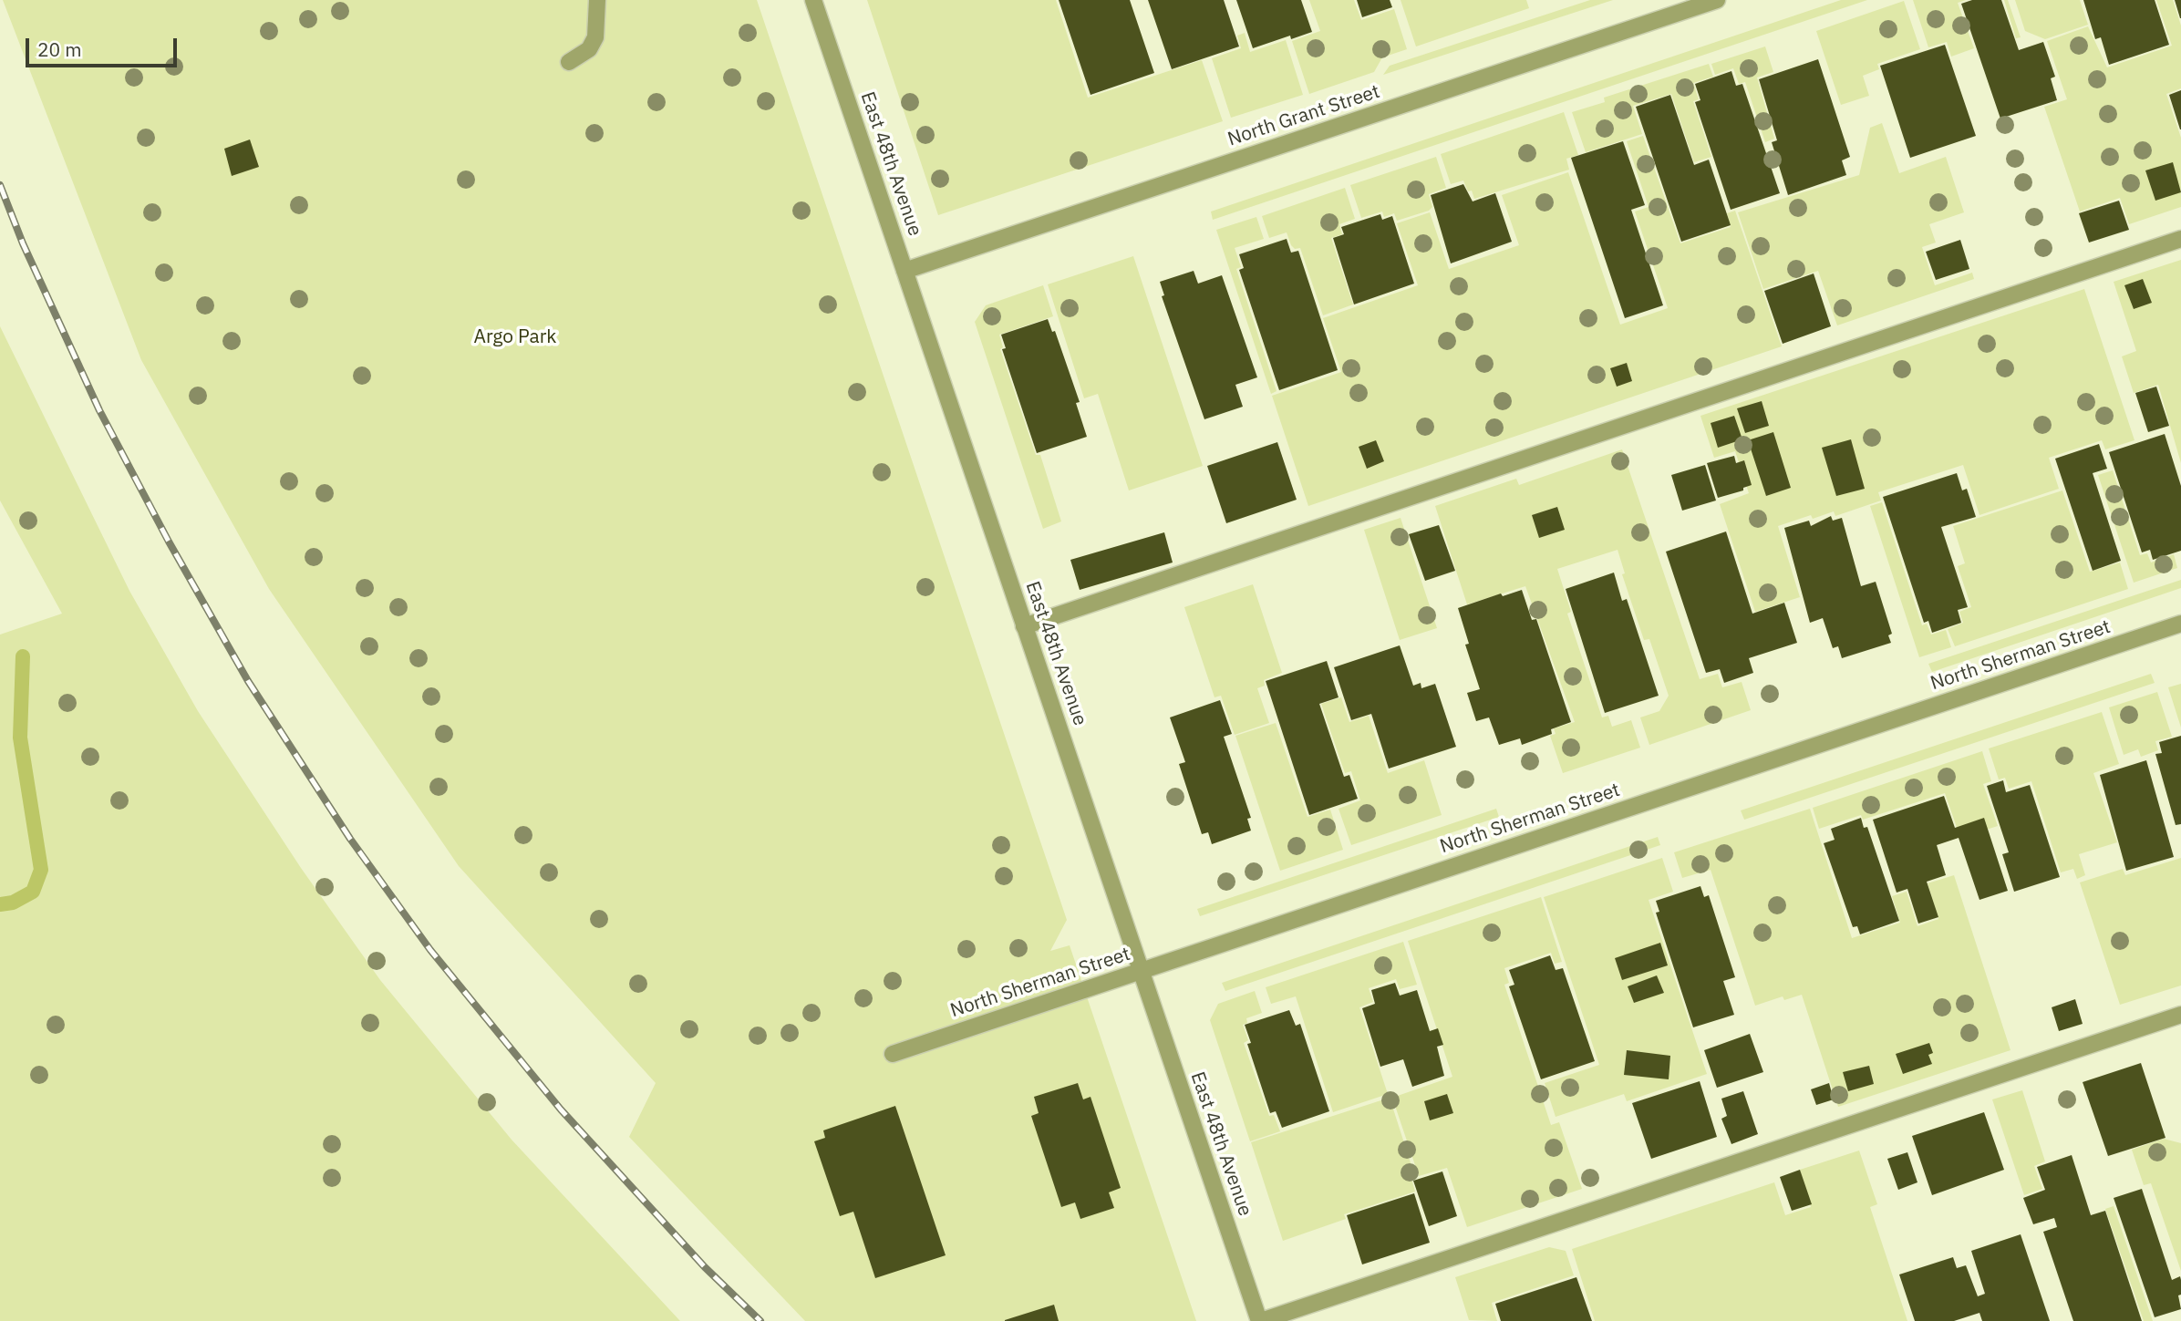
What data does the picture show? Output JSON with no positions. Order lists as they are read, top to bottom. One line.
{"streets":{"street":["North Grant Street","East 48th Avenue","North Sherman Street"]},"crossings":[["North Grant Street","East 48th Avenue"],["East 48th Avenue","North Sherman Street"]],"parks":["Argo Park"],"scale_bar":"20 m"}
